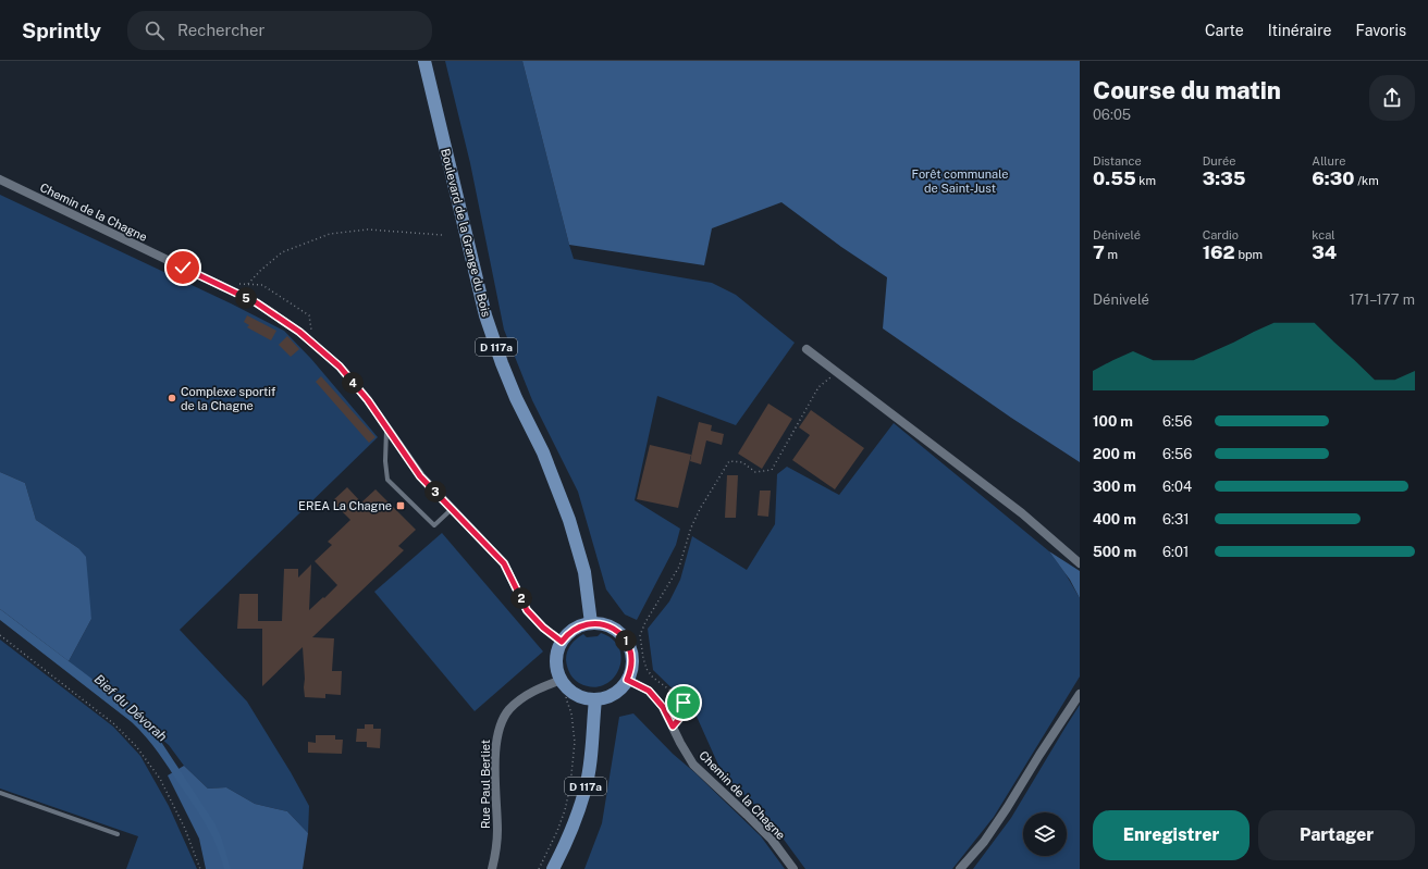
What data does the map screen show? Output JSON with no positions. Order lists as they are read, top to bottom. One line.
{"streets":{"main road":["Boulevard de la Grange du Bois","D 117a"],"street":["Chemin de la Chagne","Rue Paul Berliet"]},"crossings":[["Chemin de la Chagne","Boulevard de la Grange du Bois"],["Chemin de la Chagne","D 117a"],["Chemin de la Chagne","Rue Paul Berliet"],["Boulevard de la Grange du Bois","D 117a"],["Boulevard de la Grange du Bois","Rue Paul Berliet"],["D 117a","Rue Paul Berliet"]],"water":["Bief du Dévorah"],"parks":["Forêt communale de Saint-Just"],"places":{"other":["Complexe sportif de la Chagne"],"transit":["EREA La Chagne"]},"page":{"header":"Sprintly","search":"Rechercher","nav":["Carte","Itinéraire","Favoris"],"heading":["Course du matin","06:05"],"stats":[["Distance","0.55 km"],["Durée","3:35"],["Allure","6:30 /km"],["Dénivelé","7 m"],["Cardio","162 bpm"],["kcal","34"]],"chart":["Dénivelé","171–177 m"],"pins":["5","4","3","2","1"],"list":[{"name":"100 m","note":"6:56"},{"name":"200 m","note":"6:56"},{"name":"300 m","note":"6:04"},{"name":"400 m","note":"6:31"},{"name":"500 m","note":"6:01"}],"buttons":["Enregistrer","Partager"]}}
